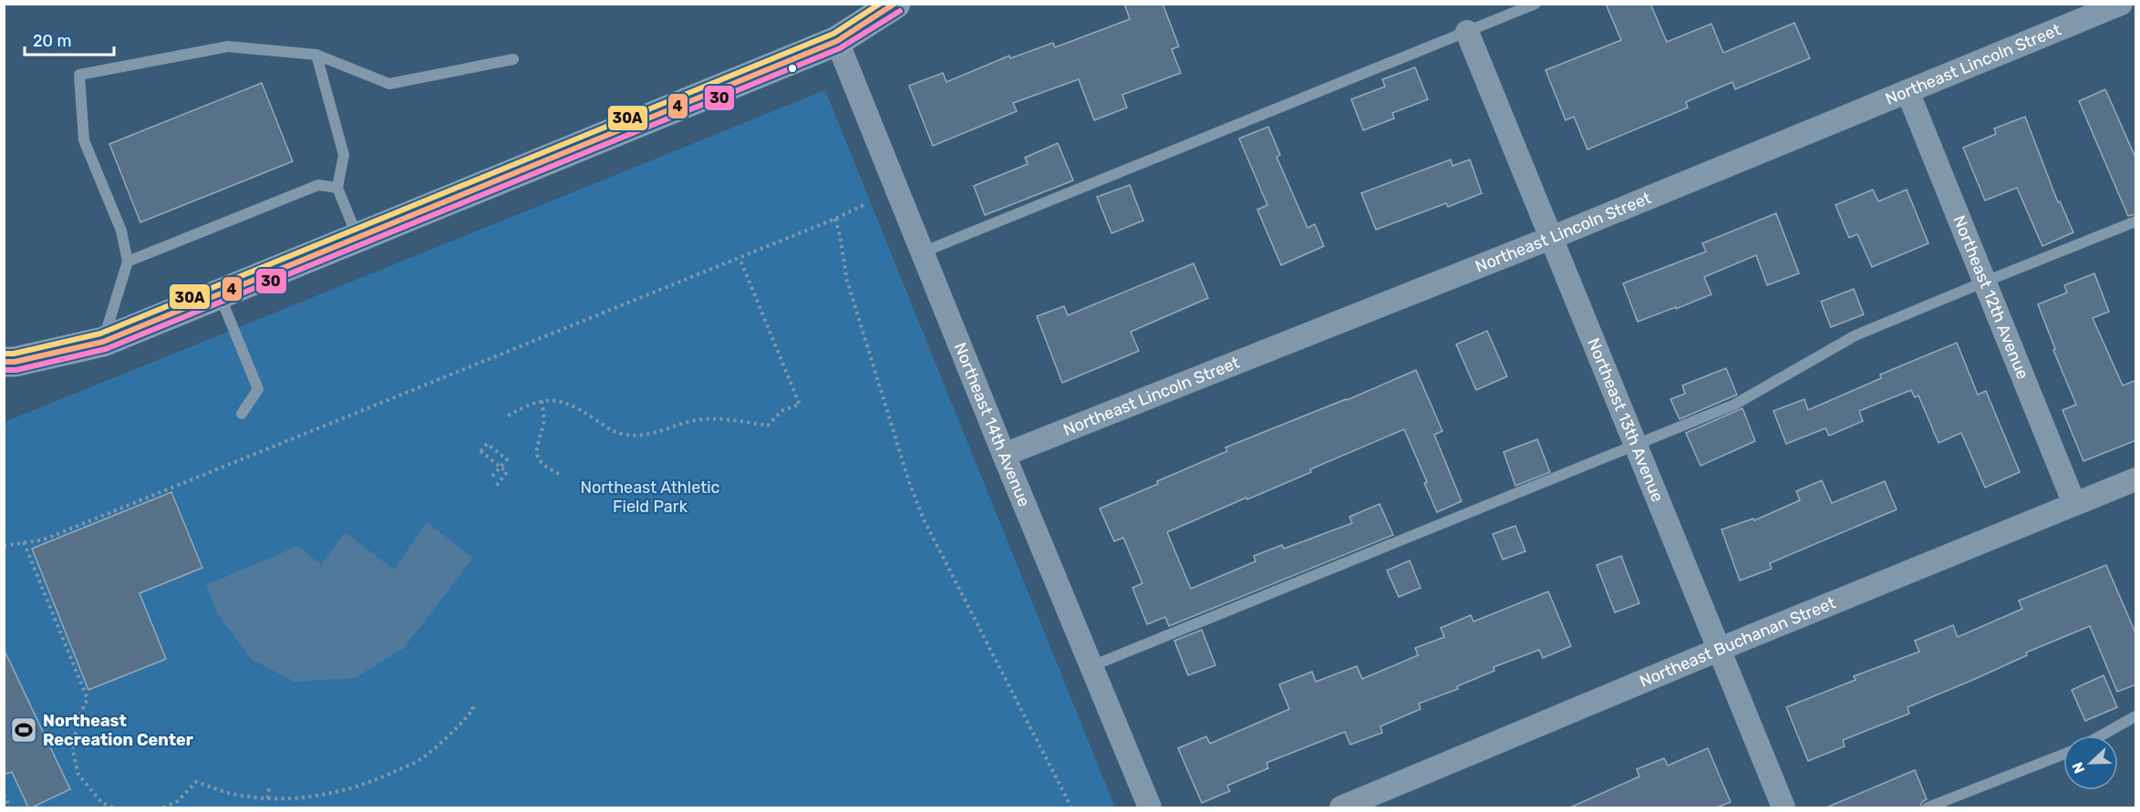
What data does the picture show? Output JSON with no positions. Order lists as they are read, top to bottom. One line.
{"streets":{"street":["Northeast Lincoln Street","Northeast 12th Avenue","Northeast 13th Avenue","Northeast 14th Avenue","Northeast Buchanan Street"]},"crossings":[["Northeast Lincoln Street","Northeast 12th Avenue"],["Northeast Lincoln Street","Northeast 13th Avenue"],["Northeast Lincoln Street","Northeast 14th Avenue"],["Northeast 12th Avenue","Northeast Buchanan Street"],["Northeast 13th Avenue","Northeast Buchanan Street"]],"parks":["Northeast Athletic Field Park"],"places":{"sports":["Northeast Recreation Center"]},"lines":["transit line 4","transit line 30A","transit line 30"],"scale_bar":"20 m","north":"left"}
